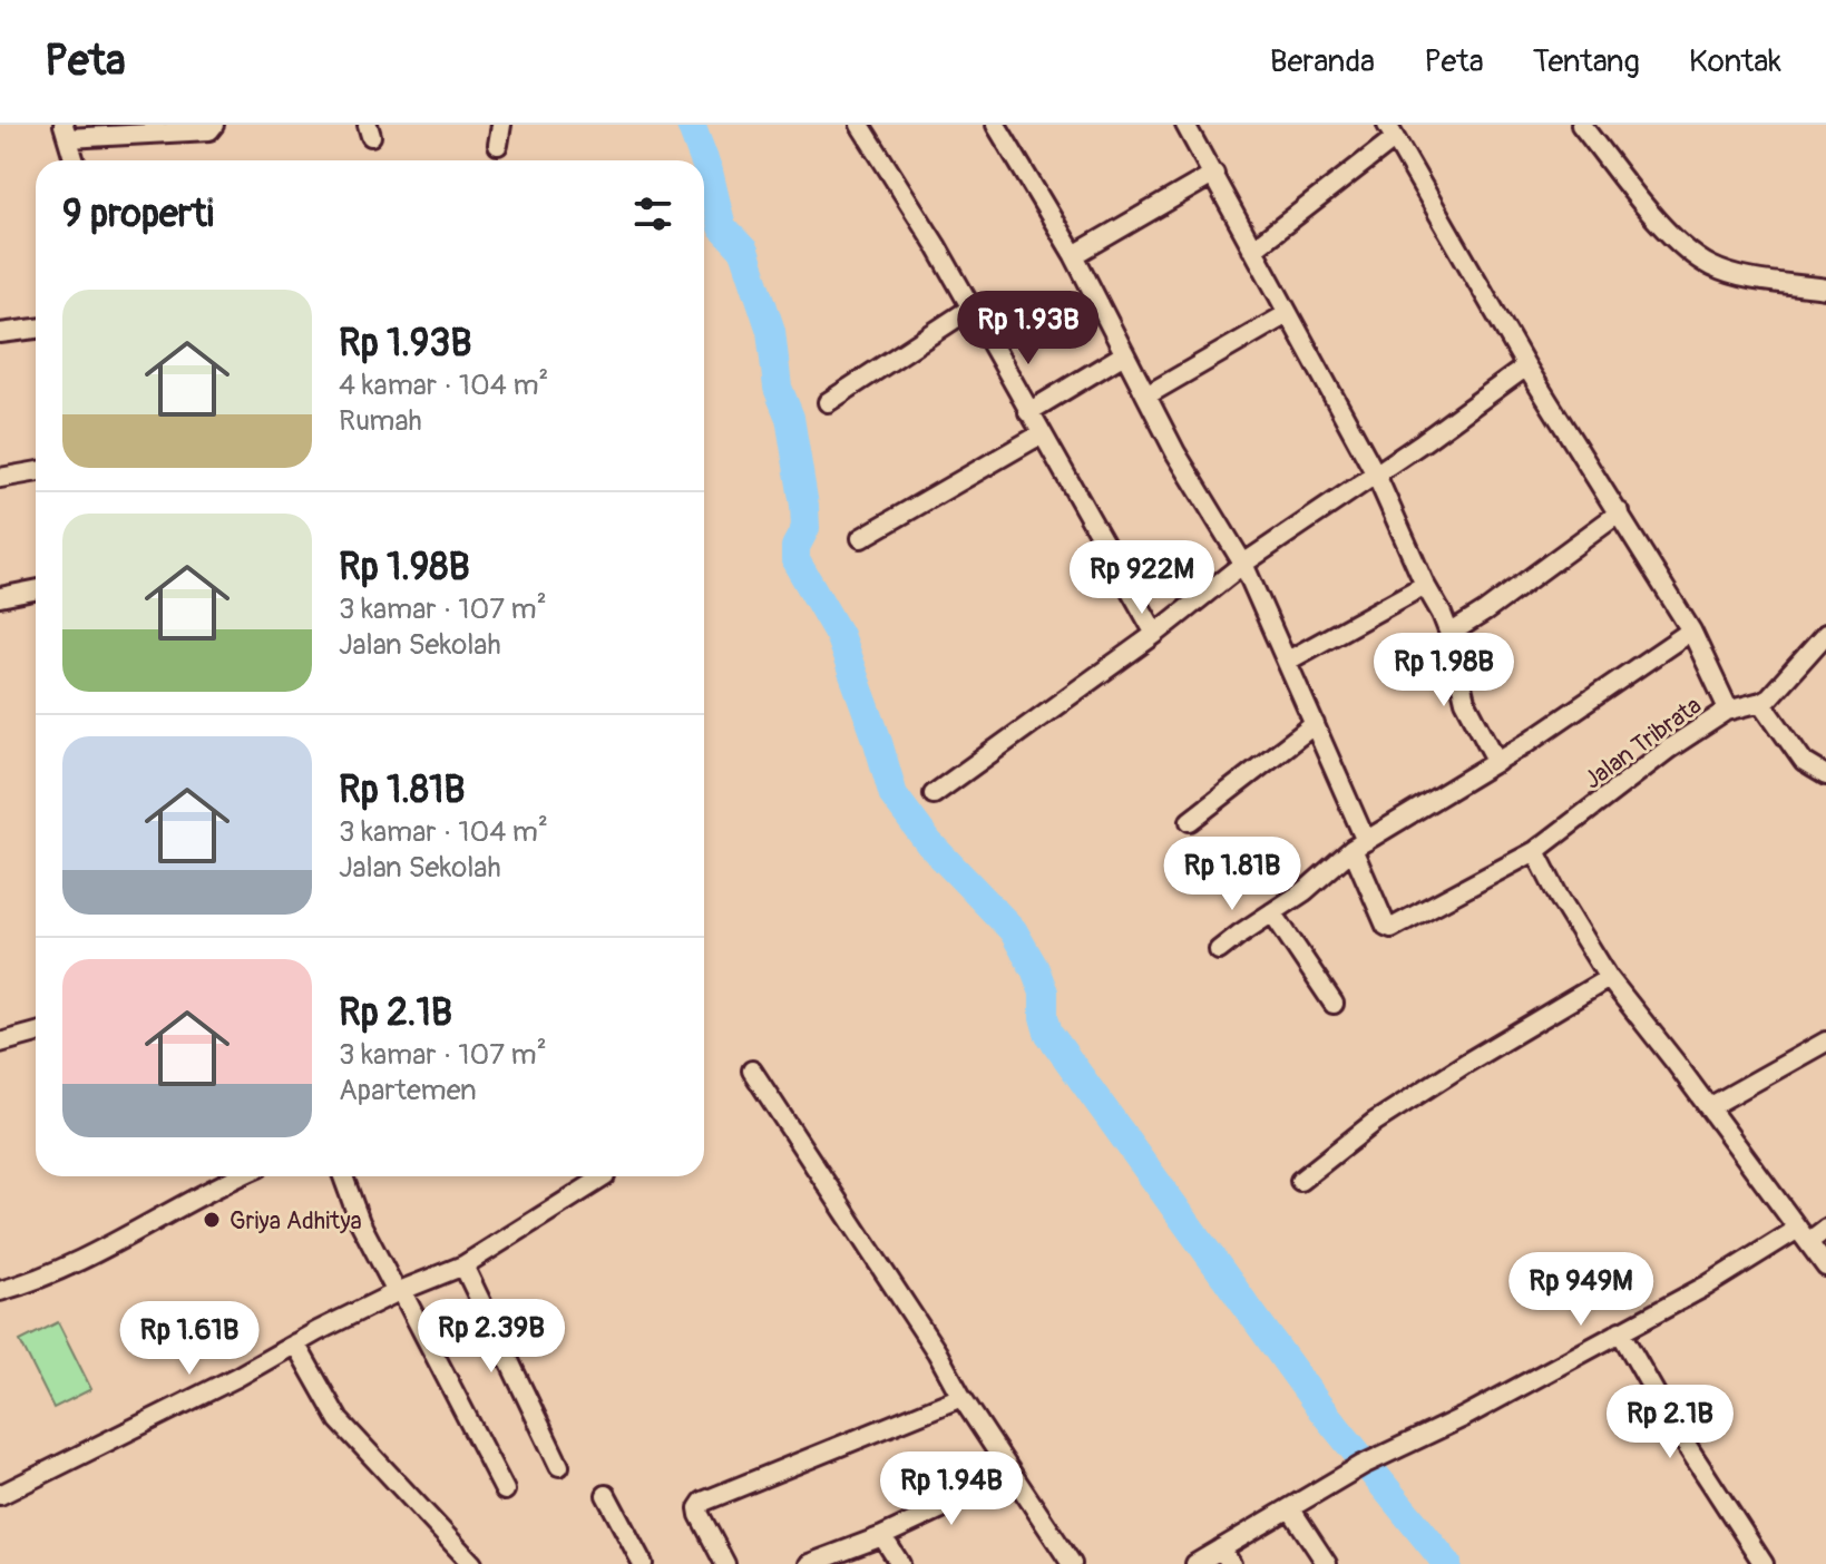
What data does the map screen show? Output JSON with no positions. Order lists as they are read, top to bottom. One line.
{"streets":{"street":["Jalan Tribrata"]},"places":["Griya Adhitya"],"page":{"header":"Peta","nav":["Beranda","Peta","Tentang","Kontak"],"heading":"9 properti","list":[{"name":"Rp 1.93B","note":"4 kamar · 104 m² · Rumah"},{"name":"Rp 1.98B","note":"3 kamar · 107 m² · Jalan Sekolah"},{"name":"Rp 1.81B","note":"3 kamar · 104 m² · Jalan Sekolah"},{"name":"Rp 2.1B","note":"3 kamar · 107 m² · Apartemen"}],"price":["Rp 1.93B","Rp 922M","Rp 1.98B","Rp 1.81B","Rp 949M","Rp 2.39B","Rp 1.61B","Rp 2.1B","Rp 1.94B"]}}
